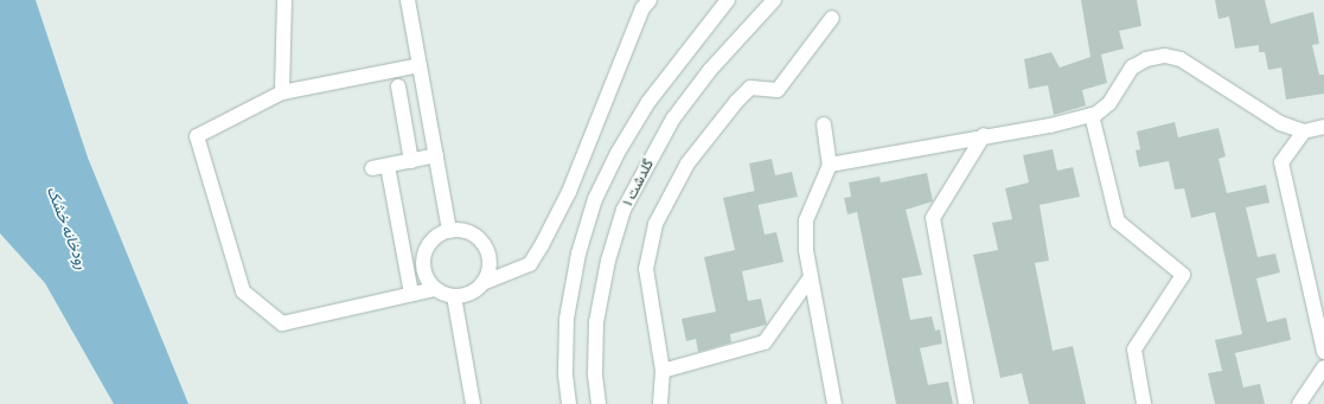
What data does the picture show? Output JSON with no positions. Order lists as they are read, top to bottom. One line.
{"streets":{"street":["گلدشت ۱"]},"water":["رودخانه خشک"]}
